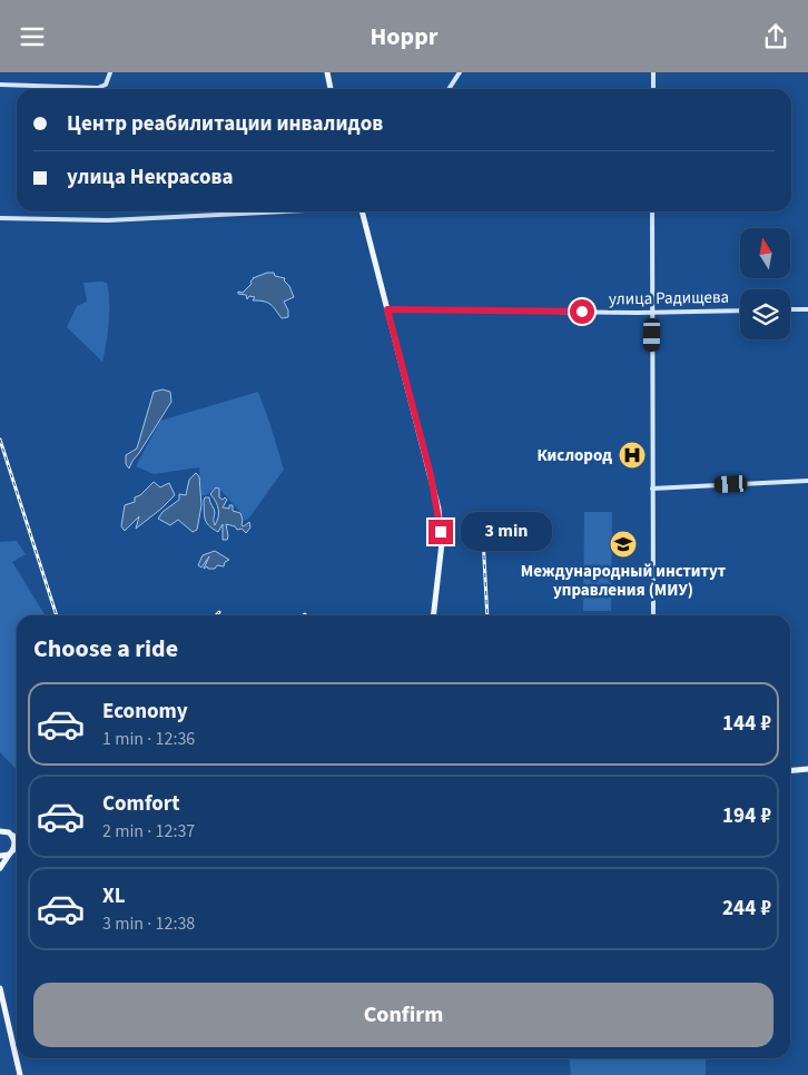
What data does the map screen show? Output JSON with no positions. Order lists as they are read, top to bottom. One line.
{"streets":{"main road":["улица Радищева"]},"places":{"hospital":["Кислород"],"school or university":["Международный институт управления (МИУ)"]},"north":"top","page":{"header":"Hoppr","banner":["Центр реабилитации инвалидов","улица Некрасова"],"bubble":"3 min","heading":"Choose a ride","list":[{"name":"Economy","note":"1 min · 12:36","value":"144 ₽"},{"name":"Comfort","note":"2 min · 12:37","value":"194 ₽"},{"name":"XL","note":"3 min · 12:38","value":"244 ₽"}],"buttons":"Confirm"}}
